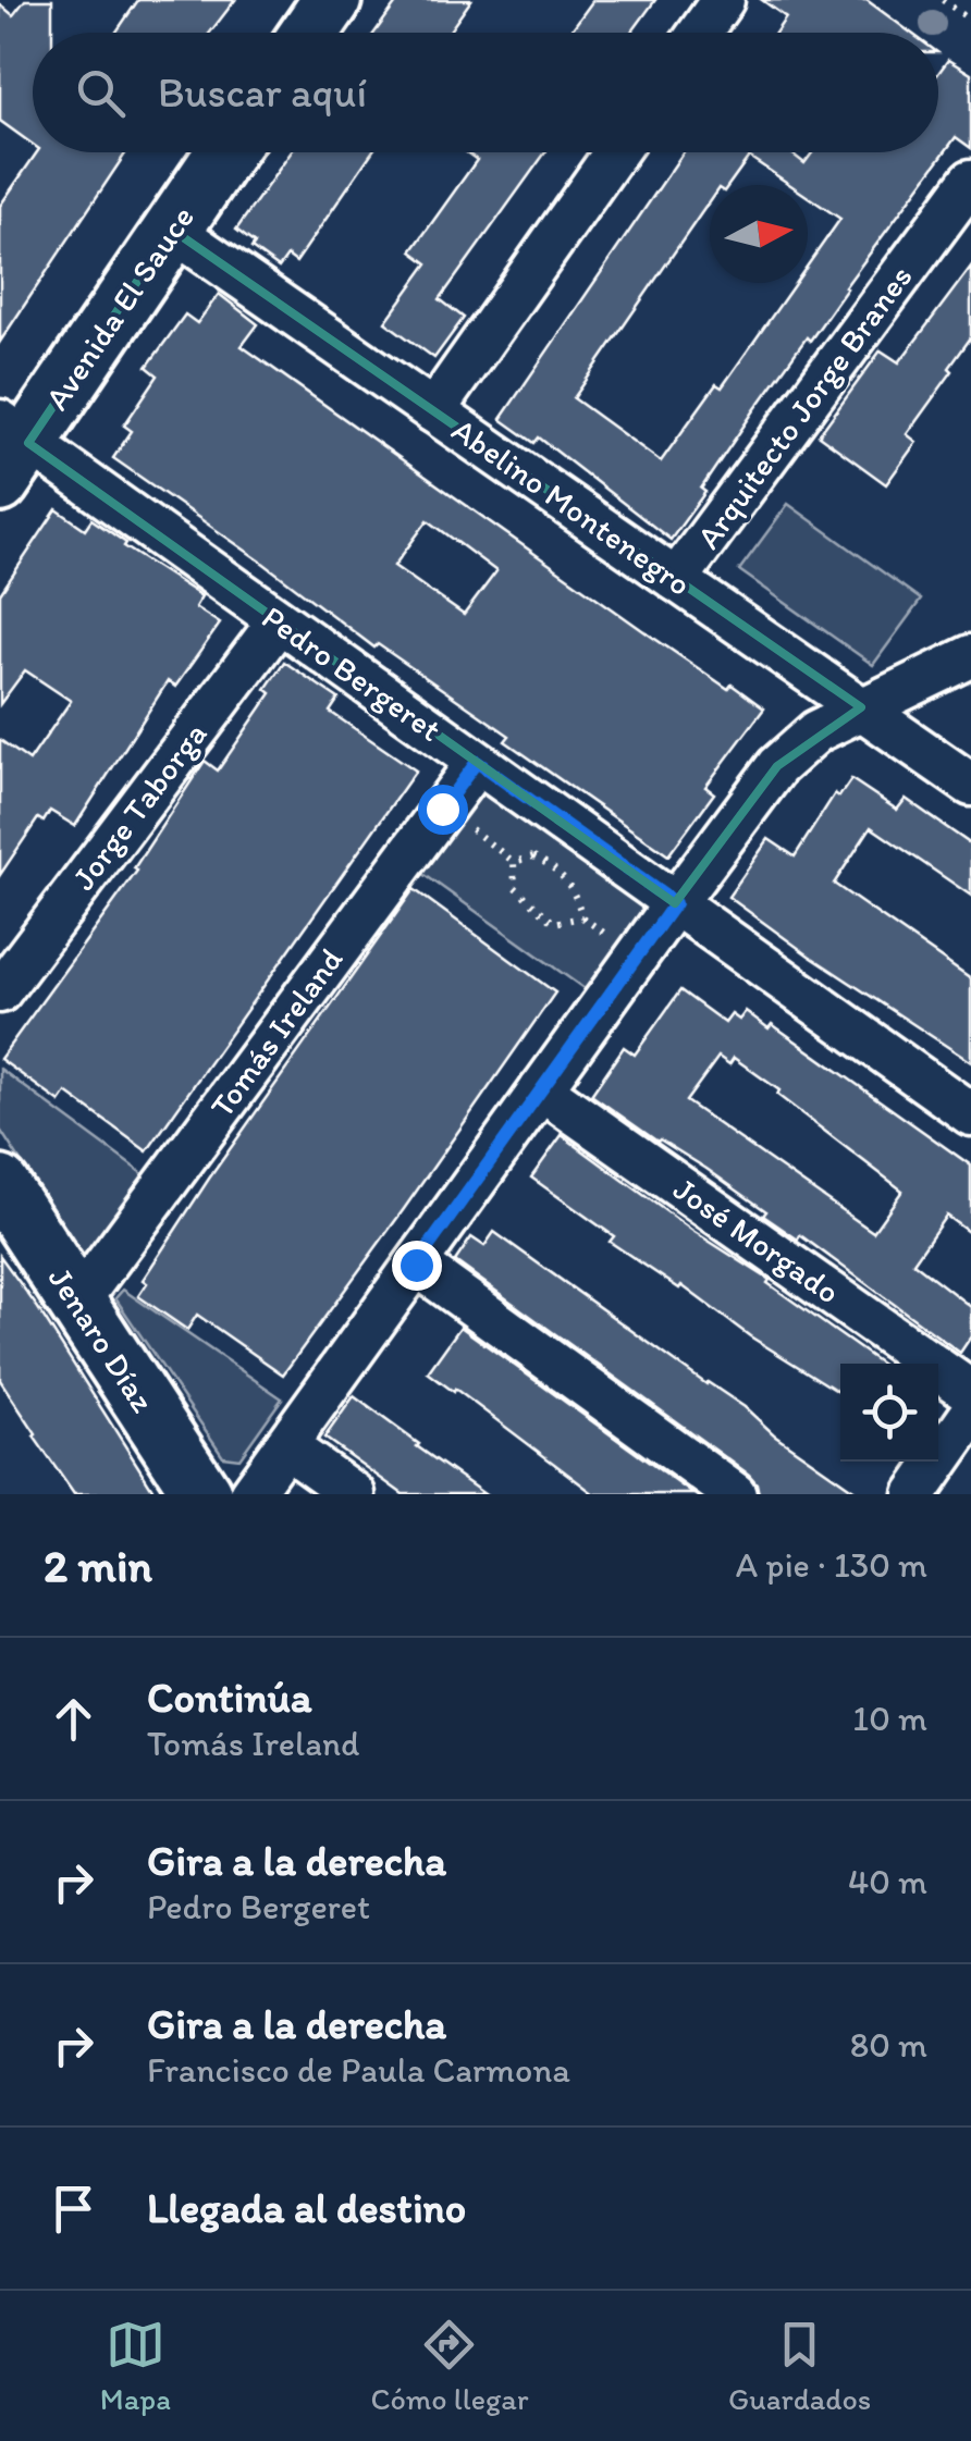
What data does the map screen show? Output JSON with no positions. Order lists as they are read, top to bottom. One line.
{"streets":{"street":["Avenida El Sauce","Arquitecto Jorge Branes","Abelino Montenegro","Pedro Bergeret","Jorge Taborga","Tomás Ireland","José Morgado","Jenaro Díaz"]},"crossings":[["Avenida El Sauce","Abelino Montenegro"],["Avenida El Sauce","Pedro Bergeret"],["Arquitecto Jorge Branes","Abelino Montenegro"],["Pedro Bergeret","Jorge Taborga"],["Pedro Bergeret","Tomás Ireland"],["Tomás Ireland","Jenaro Díaz"]],"north":"right","page":{"search":"Buscar aquí","heading":["2 min","A pie · 130 m"],"list":[["Continúa","Tomás Ireland","10 m"],["Gira a la derecha","Pedro Bergeret","40 m"],["Gira a la derecha","Francisco de Paula Carmona","80 m"],"Llegada al destino"],"nav":["Mapa","Cómo llegar","Guardados"]}}
